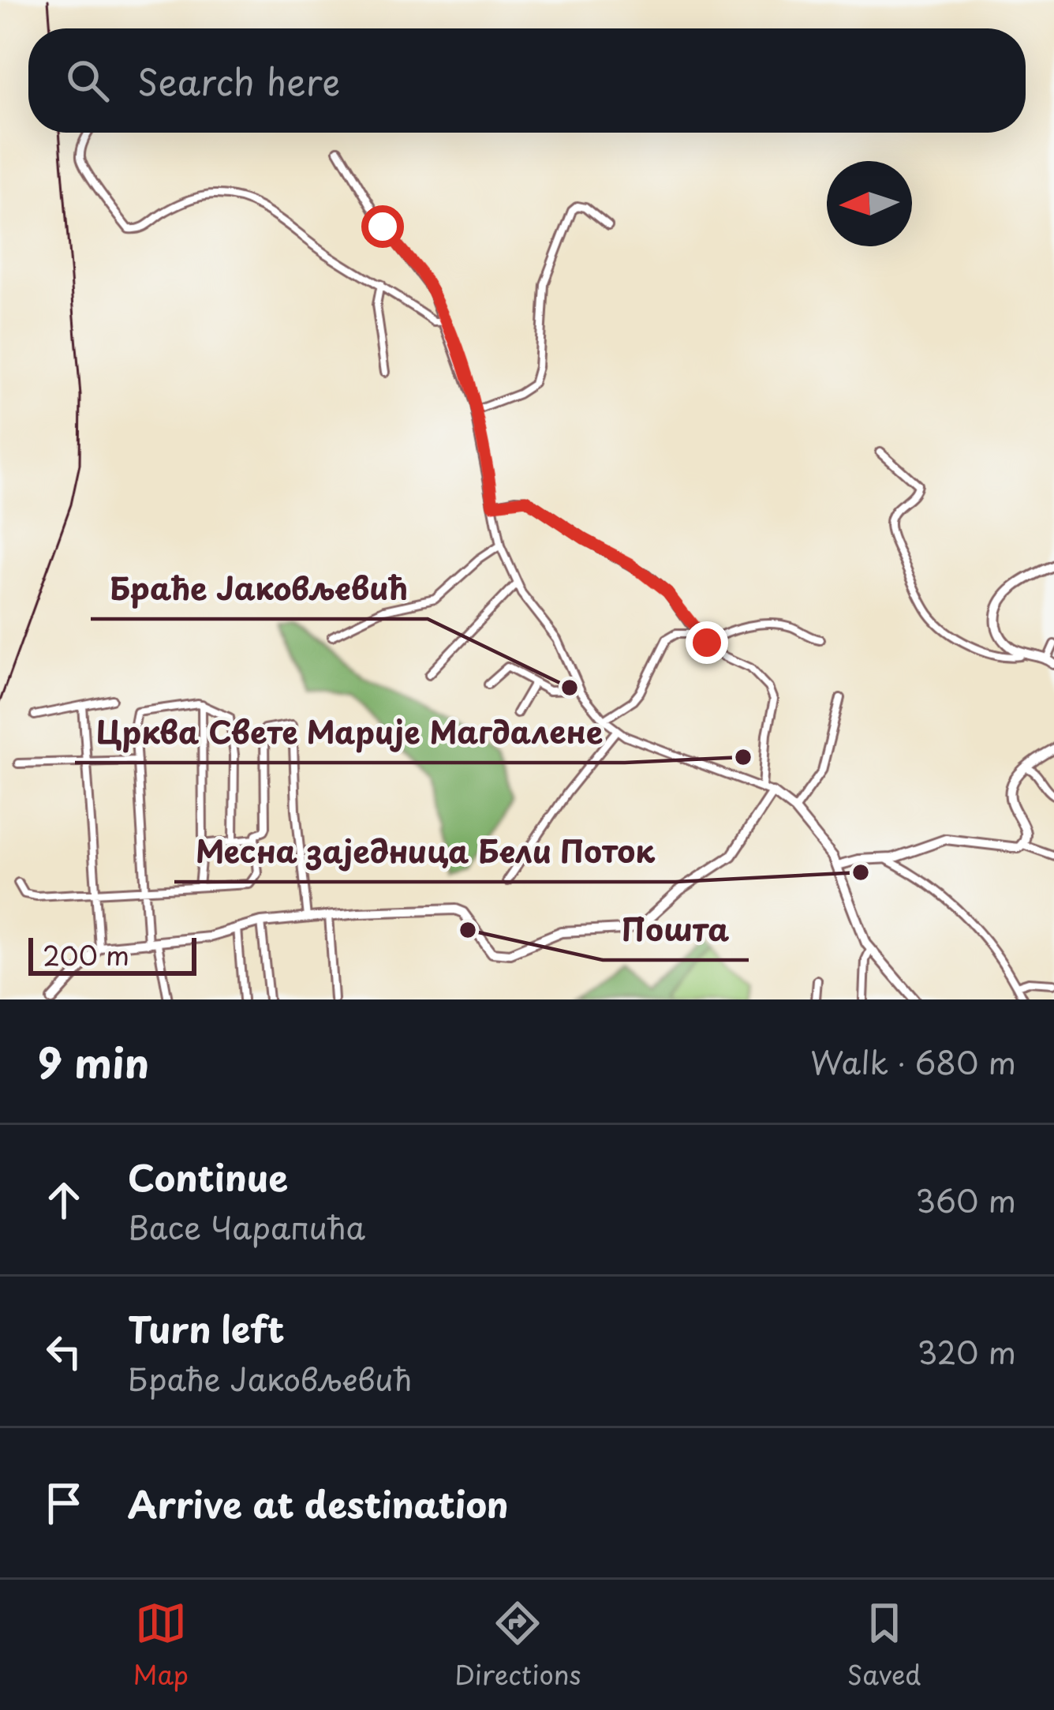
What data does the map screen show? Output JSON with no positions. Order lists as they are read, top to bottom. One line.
{"places":["Браће Јаковљевић","Црква Свете Марије Магдалене","Месна заједница Бели Поток","Пошта"],"scale_bar":"200 m","north":"left","page":{"search":"Search here","scale":"200 m","heading":["9 min","Walk · 680 m"],"list":[["Continue","Васе Чарапића","360 m"],["Turn left","Браће Јаковљевић","320 m"],"Arrive at destination"],"nav":["Map","Directions","Saved"]}}
